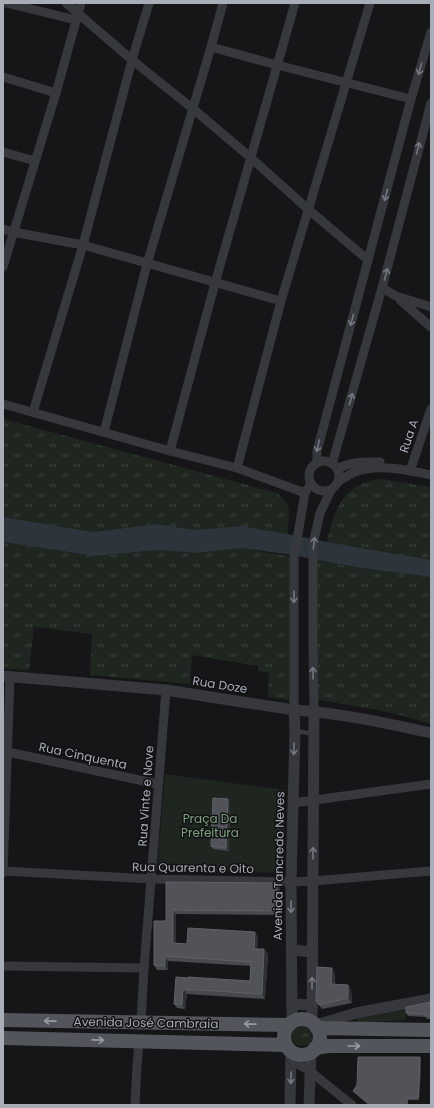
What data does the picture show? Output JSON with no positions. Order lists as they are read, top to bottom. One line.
{"streets":{"main road":["Avenida José Cambraia"],"street":["Rua A","Rua Doze","Rua Cinquenta","Rua Vinte e Nove","Avenida Tancredo Neves","Rua Quarenta e Oito"]},"crossings":[["Rua Doze","Rua Vinte e Nove"],["Rua Doze","Avenida Tancredo Neves"],["Rua Cinquenta","Rua Vinte e Nove"],["Rua Vinte e Nove","Rua Quarenta e Oito"],["Rua Vinte e Nove","Avenida José Cambraia"],["Avenida Tancredo Neves","Rua Quarenta e Oito"],["Avenida Tancredo Neves","Avenida José Cambraia"]],"parks":["Praça Da Prefeitura"]}
